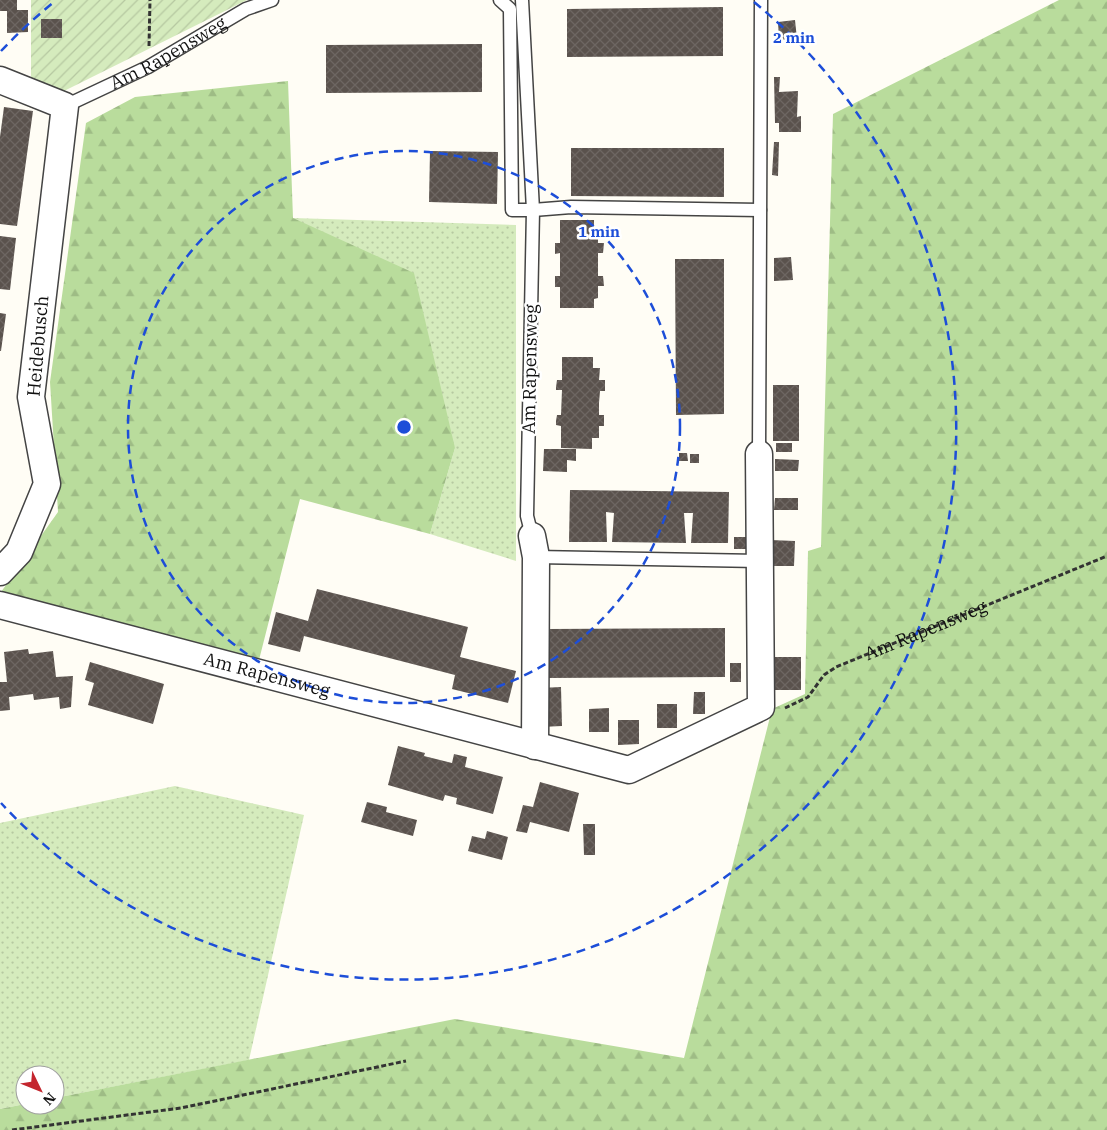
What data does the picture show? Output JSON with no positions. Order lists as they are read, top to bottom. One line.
{"streets":{"street":["Am Rapensweg","Heidebusch"]},"crossings":[["Am Rapensweg","Heidebusch"]],"north":"bottom right","rings":["2 min","1 min"]}
